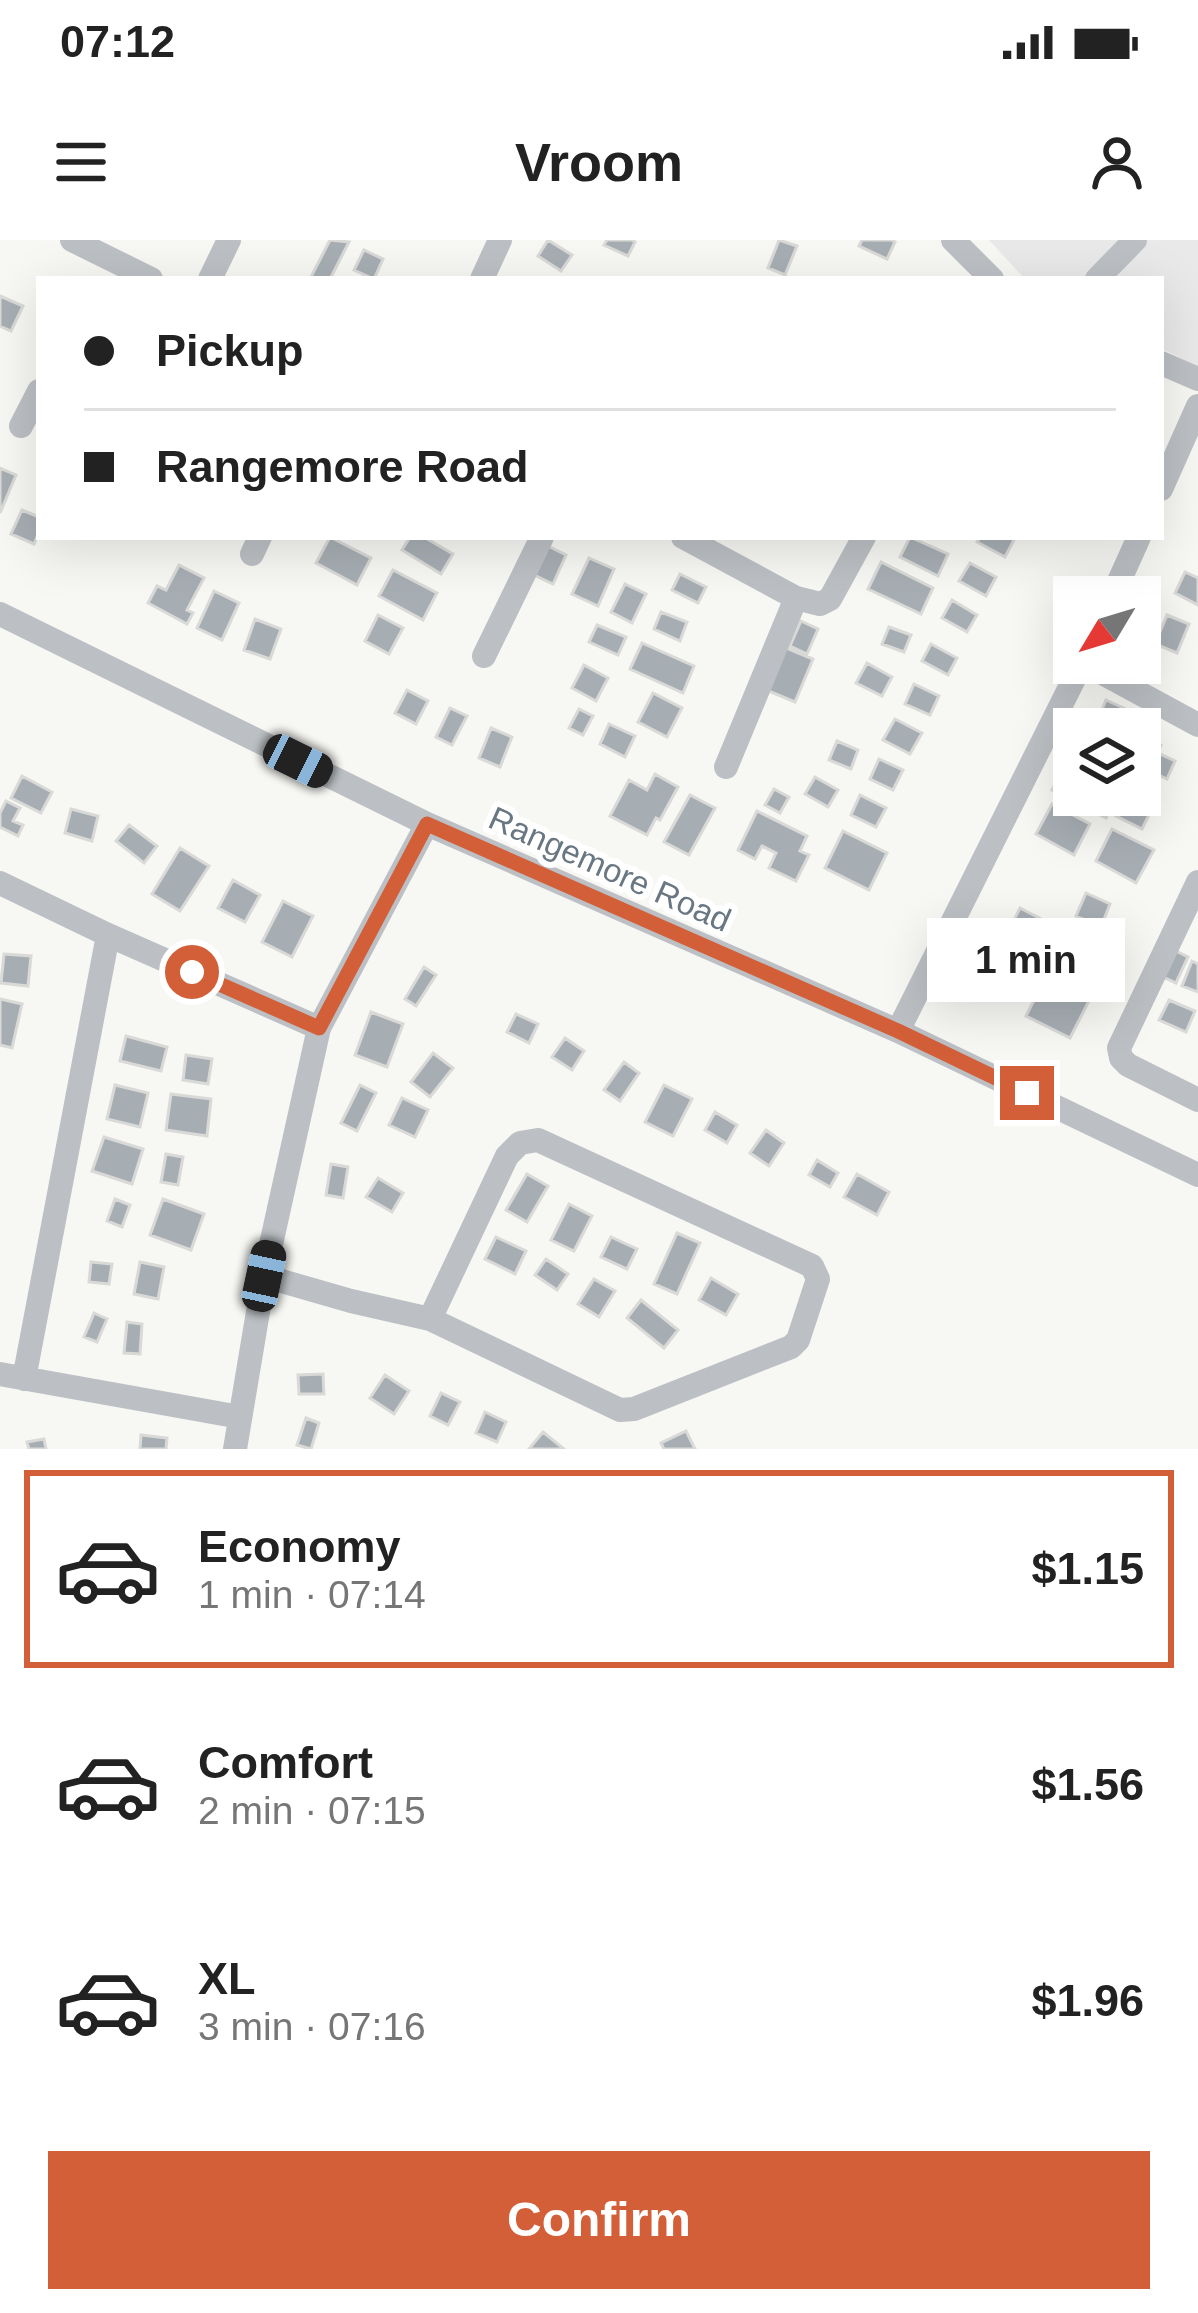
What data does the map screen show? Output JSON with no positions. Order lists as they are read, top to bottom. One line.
{"streets":{"street":["Rangemore Road"]},"north":"bottom left","page":{"status":"07:12","header":"Vroom","banner":["Pickup","Rangemore Road"],"bubble":"1 min","list":[{"name":"Economy","note":"1 min · 07:14","value":"$1.15"},{"name":"Comfort","note":"2 min · 07:15","value":"$1.56"},{"name":"XL","note":"3 min · 07:16","value":"$1.96"}],"buttons":"Confirm"}}
